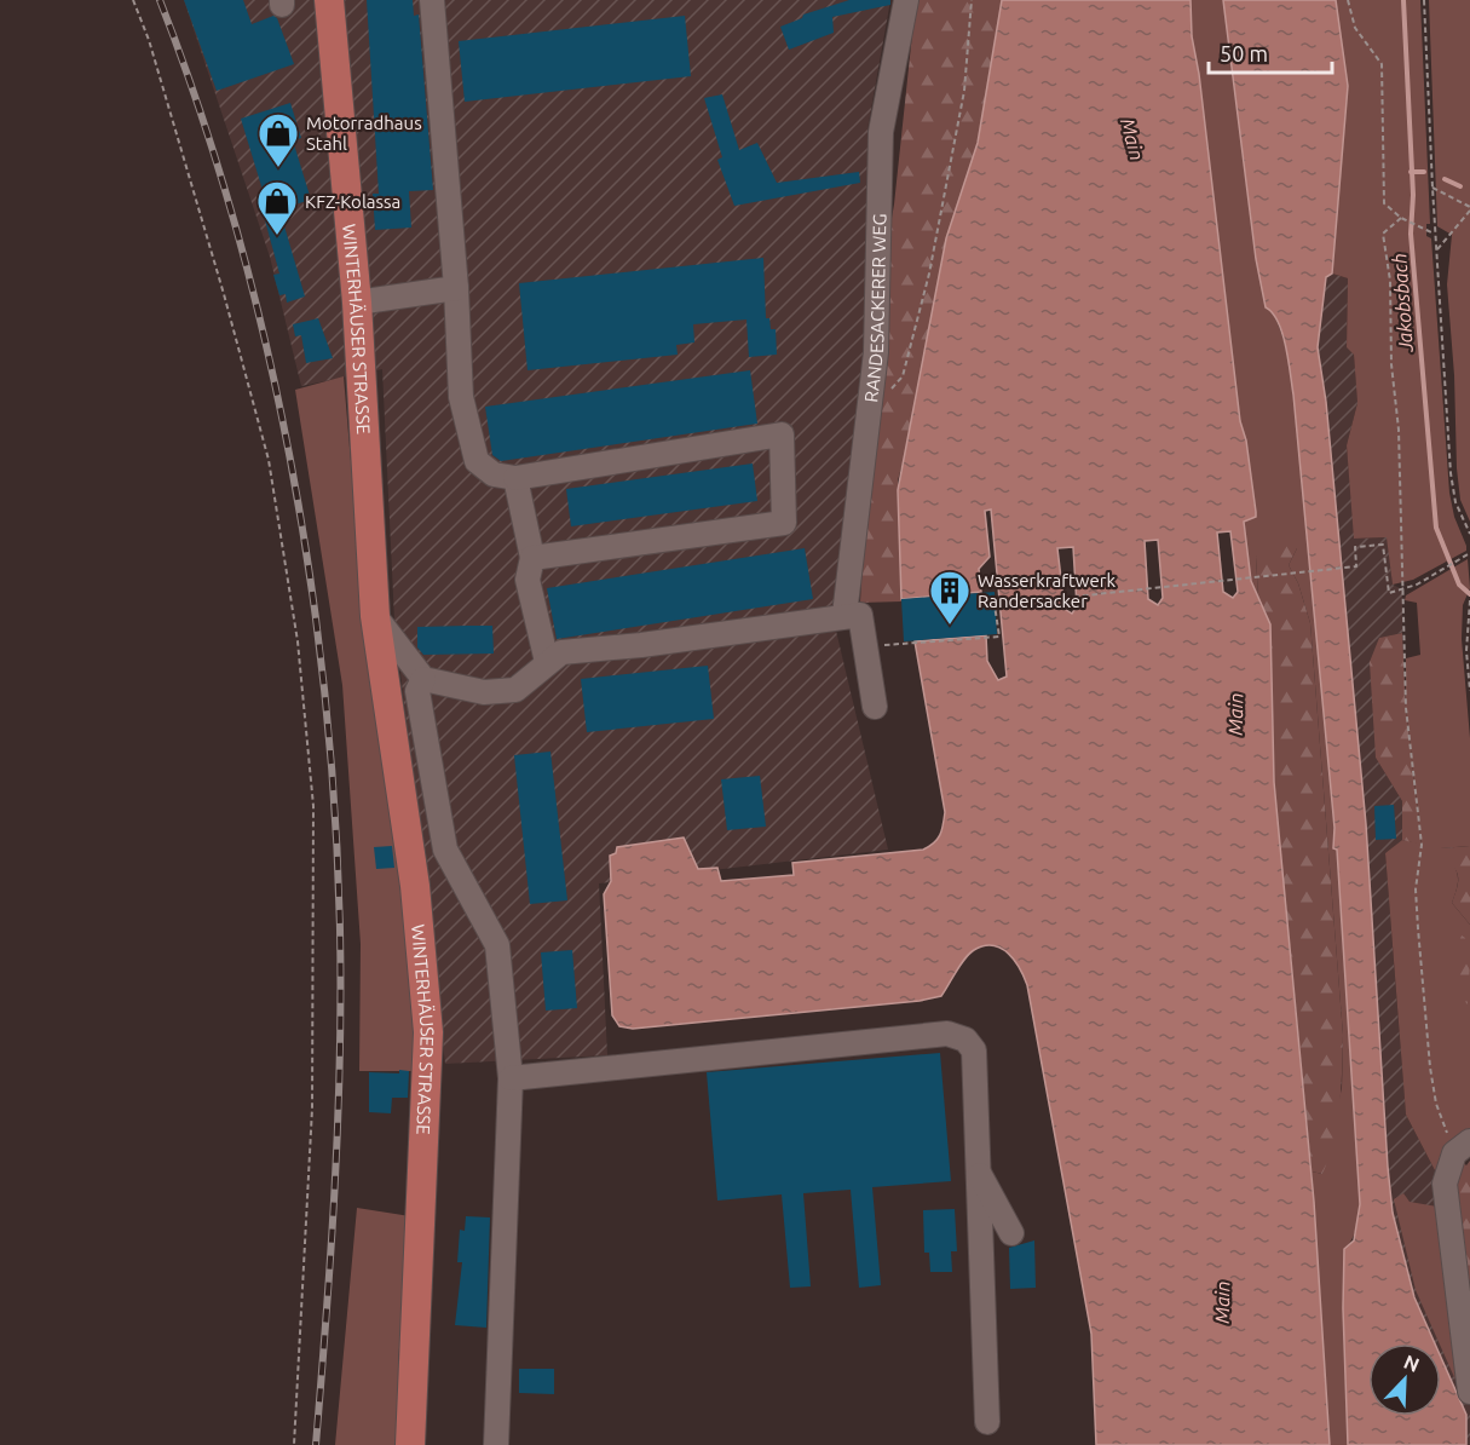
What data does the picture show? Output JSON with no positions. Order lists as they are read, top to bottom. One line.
{"streets":{"main road":["WINTERHÄUSER STRASSE"],"street":["RANDESACKERER WEG"]},"water":["Main","Jakobsbach"],"places":{"shop":["Motorradhaus Stahl","KFZ-Kolassa"],"building":["Wasserkraftwerk Randersacker"]},"scale_bar":"50 m","north":"top right"}
